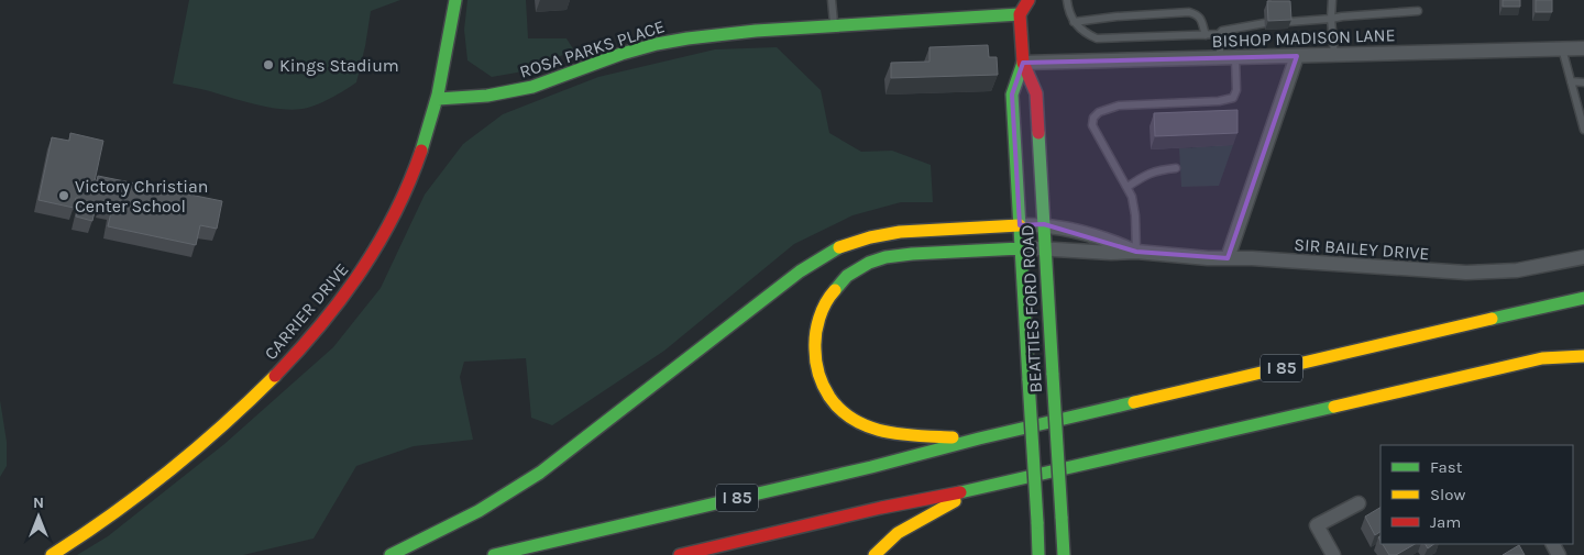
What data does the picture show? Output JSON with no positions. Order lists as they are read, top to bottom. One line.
{"streets":{"main road":["ROSA PARKS PLACE","BEATTIES FORD ROAD","CARRIER DRIVE","I 85"],"street":["BISHOP MADISON LANE","SIR BAILEY DRIVE"]},"crossings":[["BISHOP MADISON LANE","BEATTIES FORD ROAD"],["ROSA PARKS PLACE","BEATTIES FORD ROAD"],["ROSA PARKS PLACE","CARRIER DRIVE"],["SIR BAILEY DRIVE","BEATTIES FORD ROAD"]],"places":["Kings Stadium","Victory Christian Center School"],"legend":["Fast","Slow","Jam"],"north":"top"}
